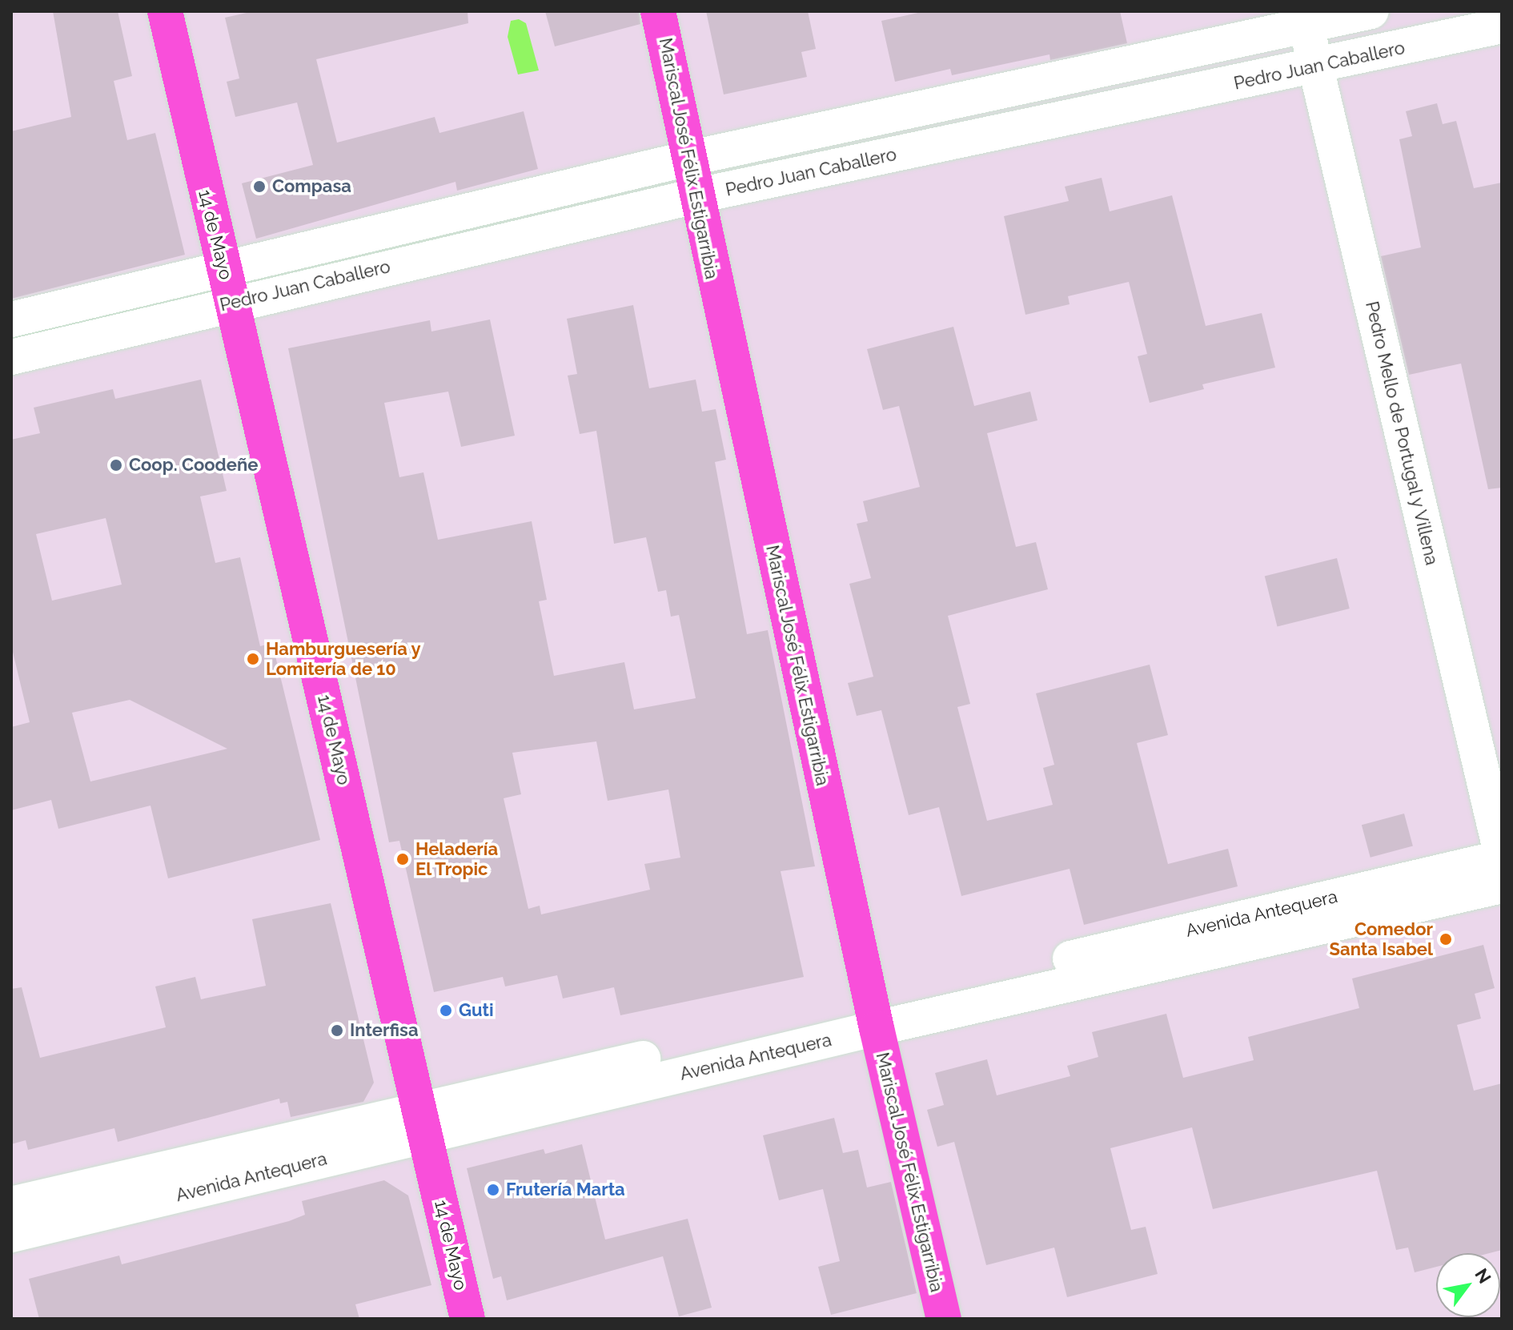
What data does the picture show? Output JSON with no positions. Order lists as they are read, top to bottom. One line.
{"streets":{"main road":["Mariscal José Félix Estigarribia","14 de Mayo"],"street":["Pedro Juan Caballero","Pedro Mello de Portugal y Villena","Avenida Antequera"]},"crossings":[["Pedro Juan Caballero","Mariscal José Félix Estigarribia"],["Pedro Juan Caballero","14 de Mayo"],["Pedro Juan Caballero","Pedro Mello de Portugal y Villena"],["Mariscal José Félix Estigarribia","Avenida Antequera"],["14 de Mayo","Avenida Antequera"],["Pedro Mello de Portugal y Villena","Avenida Antequera"]],"places":["Compasa","Coop. Coodeñe","Hamburguesería y Lomitería de 10","Heladería El Tropic","Comedor Santa Isabel","Guti","Interfisa","Frutería Marta"],"north":"top right"}
